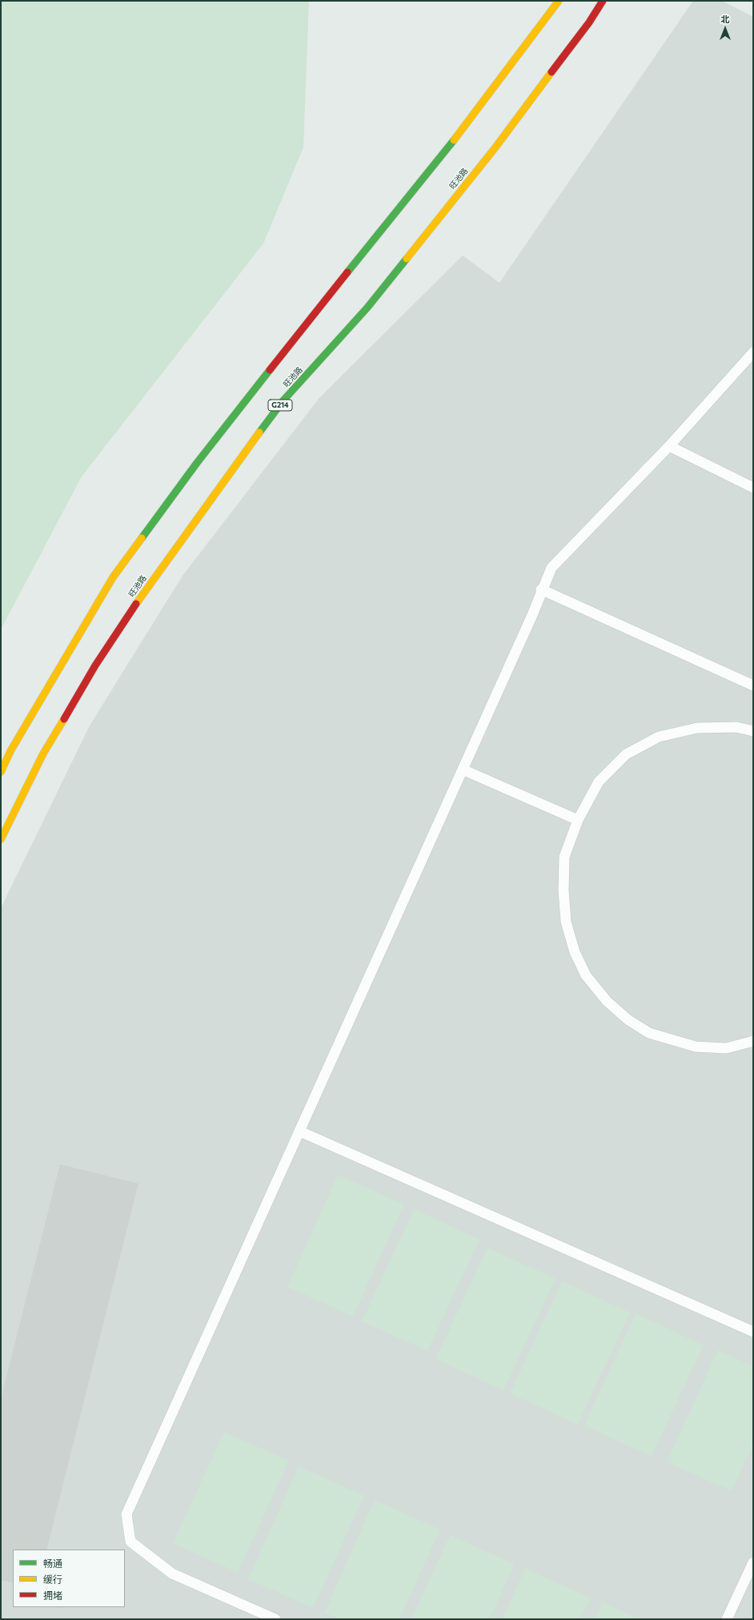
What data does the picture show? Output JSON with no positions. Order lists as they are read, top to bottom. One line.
{"streets":{"highway":["旺池路","G214"]},"legend":["畅通","缓行","拥堵"],"north":"top"}
